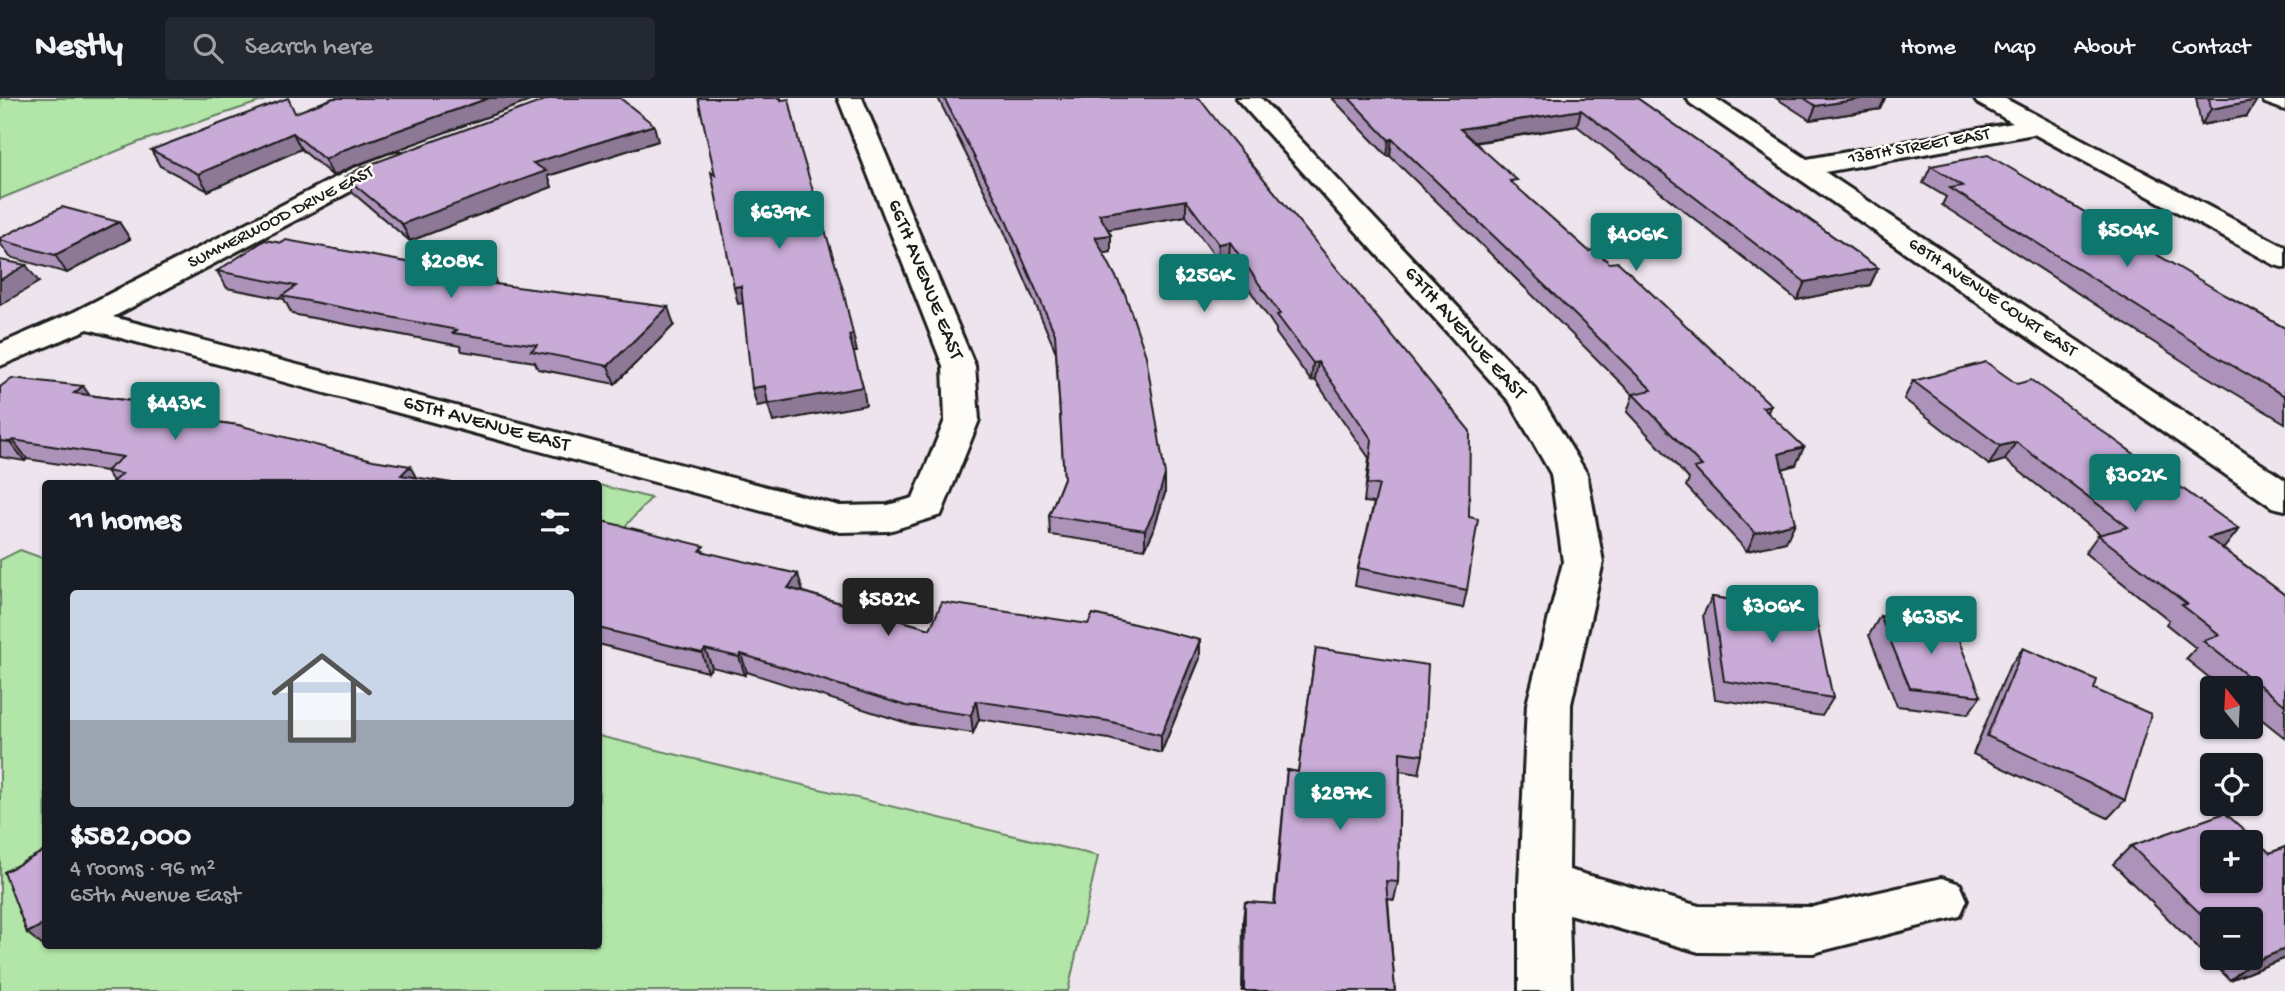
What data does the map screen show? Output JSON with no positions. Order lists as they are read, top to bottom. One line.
{"streets":{"street":["138TH STREET EAST","SUMMERWOOD DRIVE EAST","66TH AVENUE EAST","68TH AVENUE COURT EAST","67TH AVENUE EAST","65TH AVENUE EAST"]},"crossings":[["138TH STREET EAST","68TH AVENUE COURT EAST"],["SUMMERWOOD DRIVE EAST","65TH AVENUE EAST"],["66TH AVENUE EAST","65TH AVENUE EAST"]],"north":"top","page":{"header":"Nestly","search":"Search here","nav":["Home","Map","About","Contact"],"price":["$639K","$504K","$406K","$208K","$256K","$443K","$302K","$582K","$306K","$635K","$287K"],"heading":"11 homes","list":[{"name":"$582,000","note":"4 rooms · 96 m² · 65th Avenue East"}],"map_buttons":["+","−"]}}
